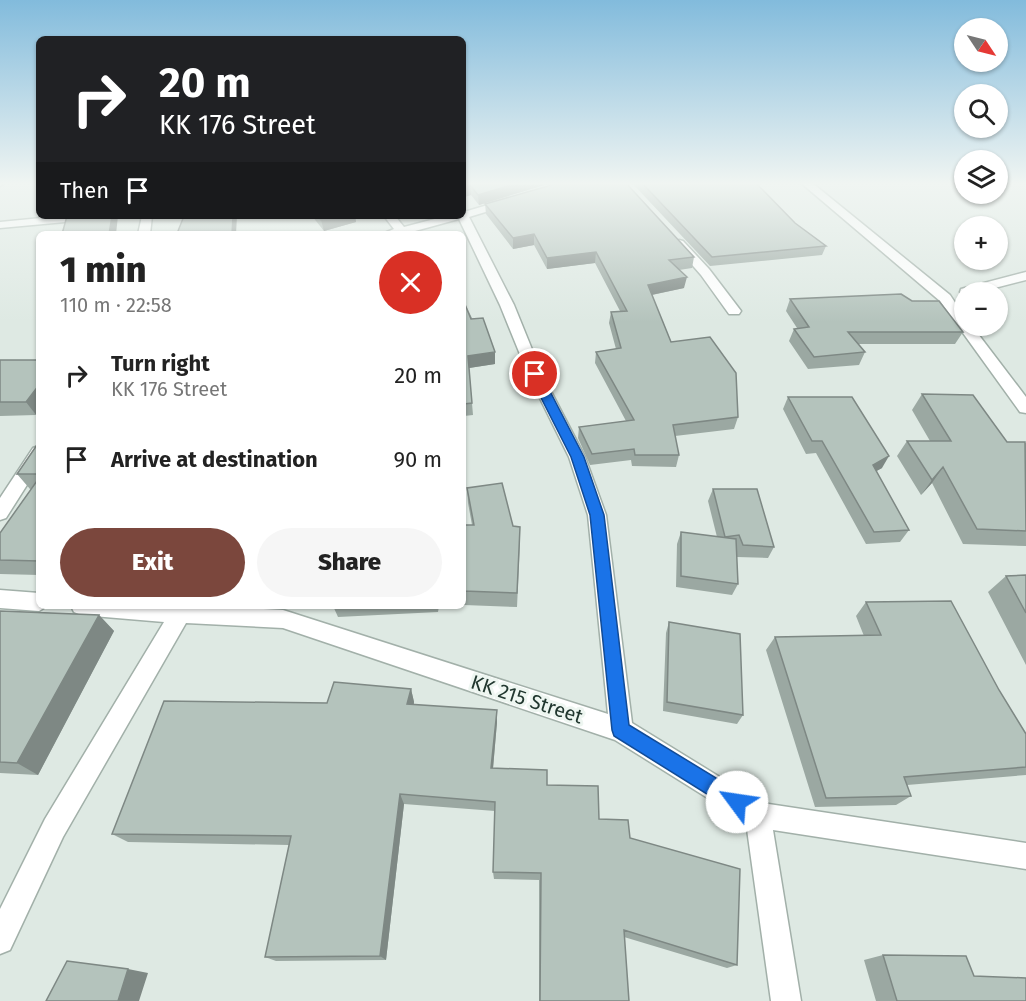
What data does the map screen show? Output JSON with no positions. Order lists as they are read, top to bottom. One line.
{"streets":{"street":["KK 215 Street"]},"north":"bottom right","page":{"map_buttons":["+","−"],"turn":["20 m","KK 176 Street"],"then":"Then","heading":["1 min","110 m · 22:58"],"list":[{"name":"Turn right","note":"KK 176 Street","value":"20 m"},{"name":"Arrive at destination","value":"90 m"}],"buttons":["Exit","Share"]}}
